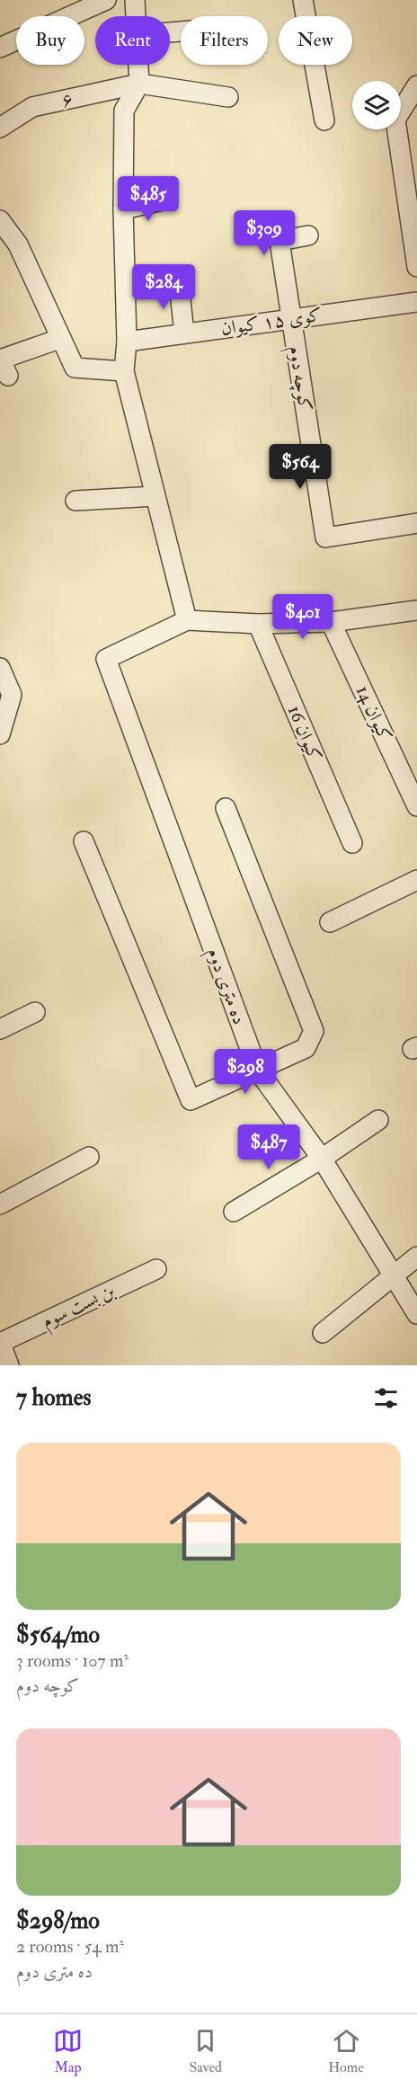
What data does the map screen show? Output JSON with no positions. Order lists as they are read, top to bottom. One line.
{"streets":{"street":["۶","کوی ۱۵ کیوان","کوچه دوم","کیوان 14","کیوان 16","ده متری دوم","بن بست سوم"]},"crossings":[["کوی ۱۵ کیوان","کوچه دوم"]],"page":{"chip":["Buy","Rent","Filters","New"],"price":["$485","$309","$284","$564","$401","$298","$487"],"heading":"7 homes","list":[{"name":"$564/mo","note":"3 rooms · 107 m² · کوچه دوم"},{"name":"$298/mo","note":"2 rooms · 54 m² · ده متری دوم"}],"tabs":["Map","Saved","Home"]}}
